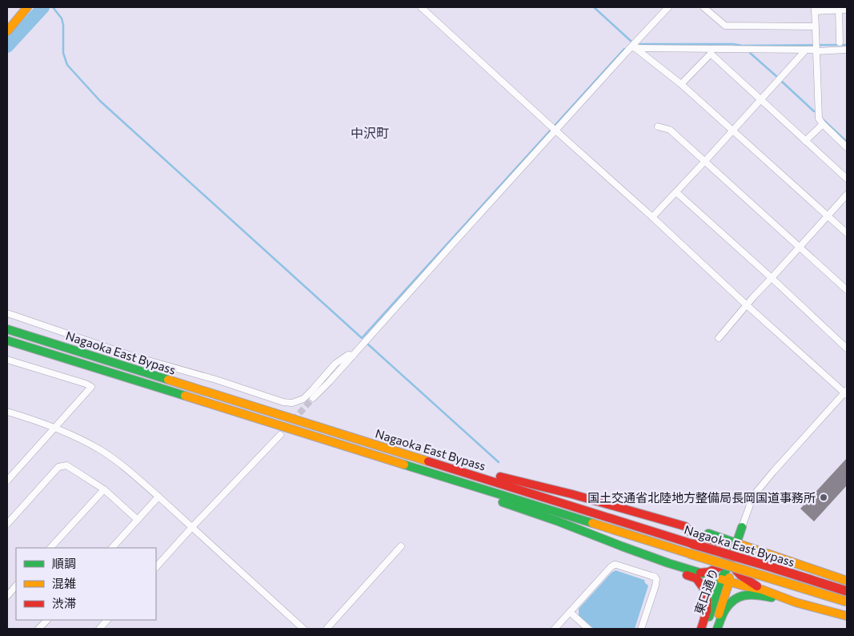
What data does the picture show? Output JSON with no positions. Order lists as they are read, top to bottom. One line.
{"streets":{"main road":["Nagaoka East Bypass","東口通り"]},"districts":["中沢町"],"places":["国土交通省北陸地方整備局長岡国道事務所"],"legend":["順調","混雑","渋滞"]}
